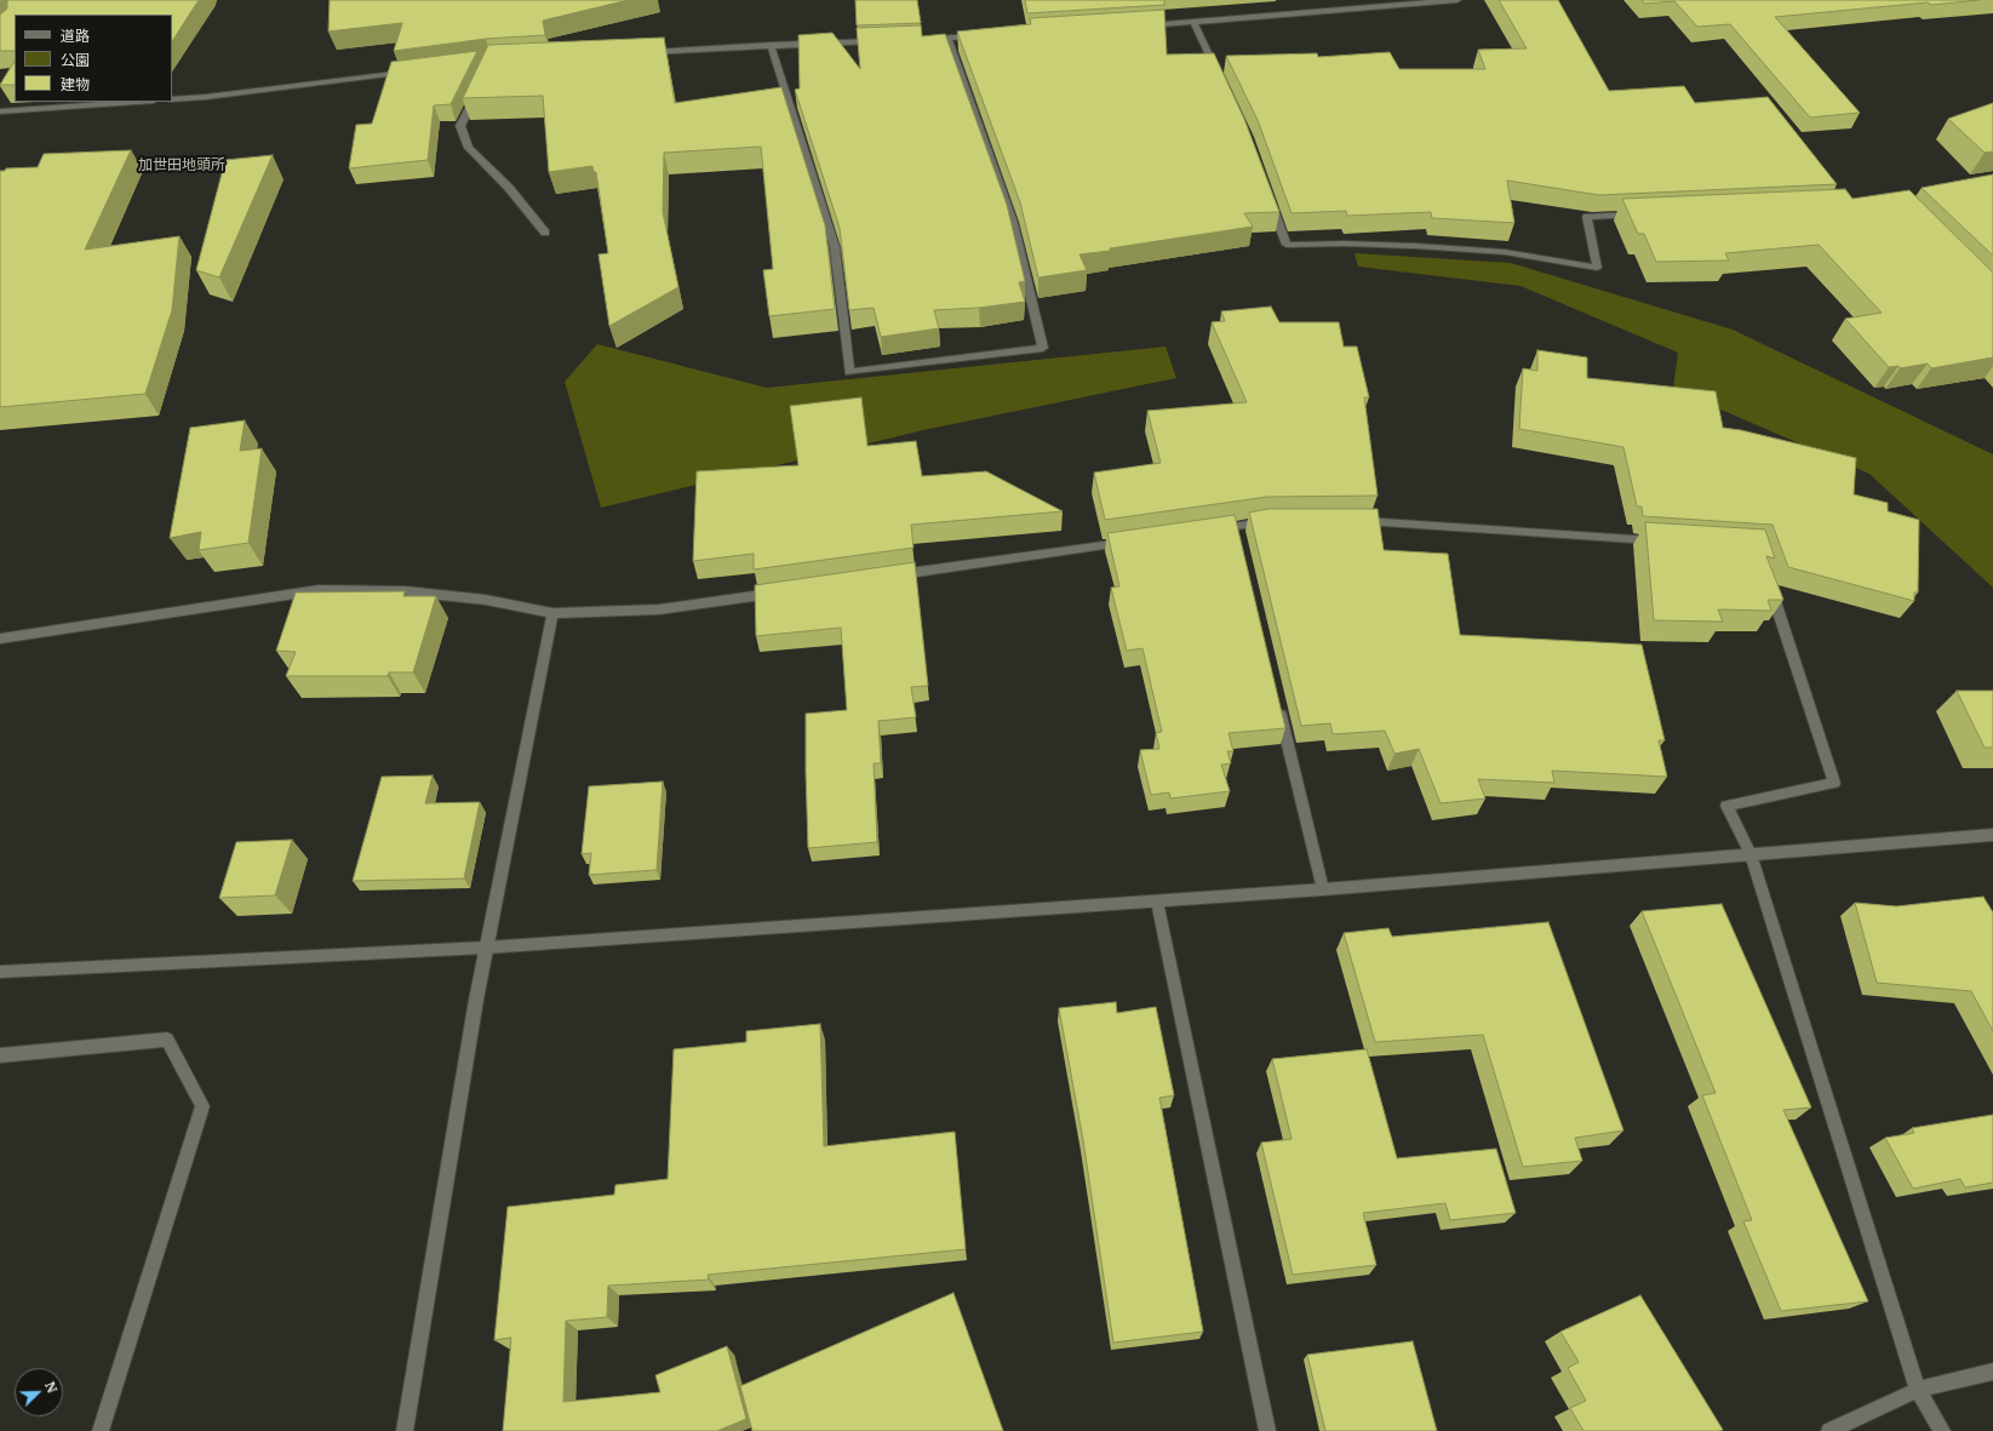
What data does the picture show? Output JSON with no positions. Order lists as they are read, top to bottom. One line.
{"districts":["加世田地頭所"],"legend":["道路","公園","建物"],"north":"top right"}
